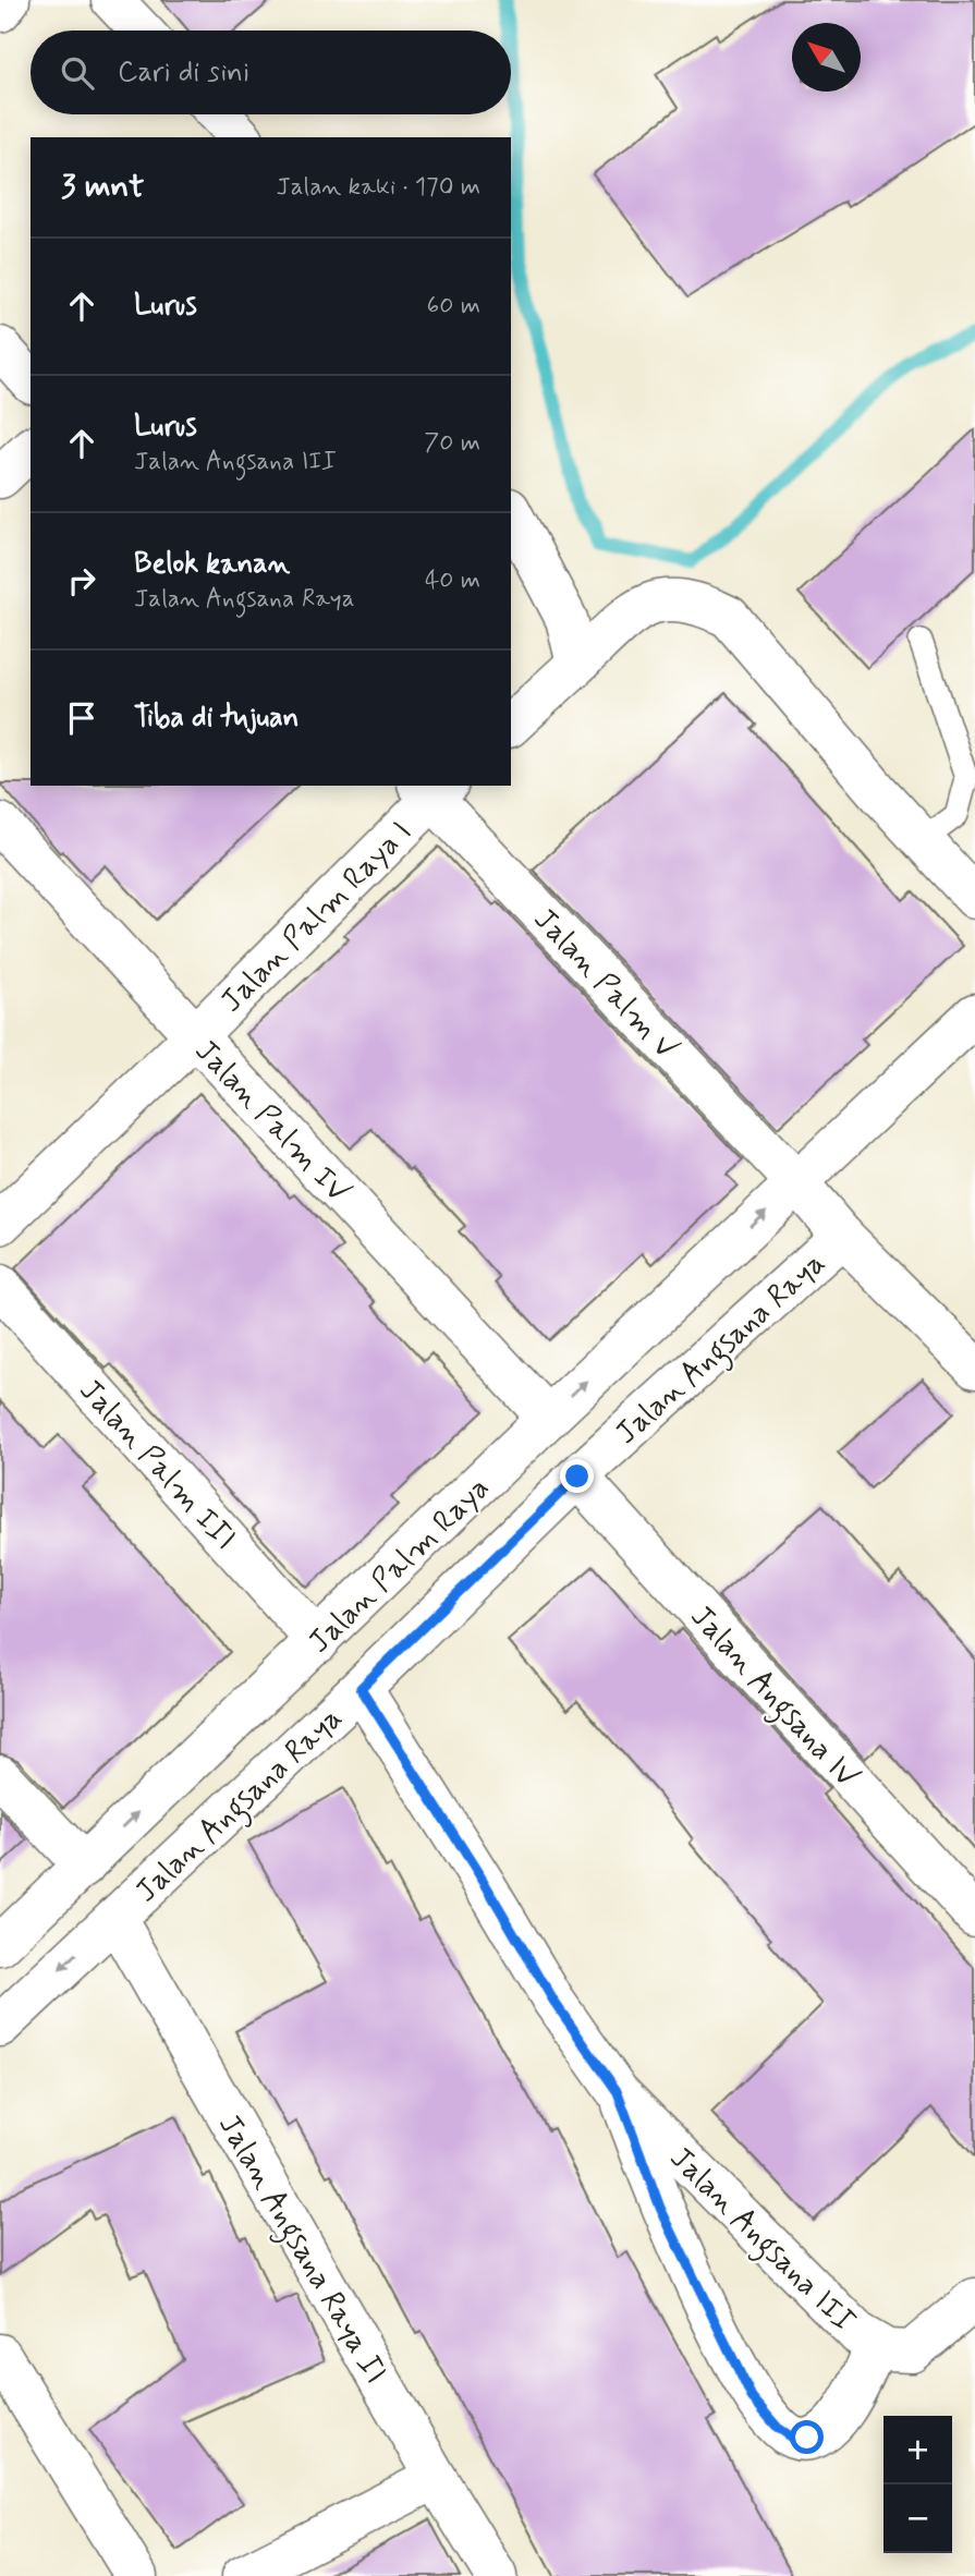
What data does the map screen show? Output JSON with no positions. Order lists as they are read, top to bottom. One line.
{"streets":{"street":["Jalan Palm Raya I","Jalan Palm V","Jalan Palm IV","Jalan Angsana Raya","Jalan Palm III","Jalan Palm Raya","Jalan Angsana IV","Jalan Angsana III","Jalan Angsana Raya II"]},"crossings":[["Jalan Palm Raya I","Jalan Palm V"],["Jalan Palm Raya I","Jalan Palm IV"],["Jalan Palm V","Jalan Angsana Raya"],["Jalan Palm V","Jalan Palm Raya"],["Jalan Palm IV","Jalan Palm Raya"],["Jalan Angsana Raya","Jalan Angsana IV"],["Jalan Angsana Raya","Jalan Angsana III"],["Jalan Angsana Raya","Jalan Angsana Raya II"],["Jalan Palm III","Jalan Palm Raya"]],"one_way":["Jalan Palm Raya"],"north":"top left","page":{"search":"Cari di sini","heading":["3 mnt","Jalan kaki · 170 m"],"list":[["Lurus","60 m"],["Lurus","Jalan Angsana III","70 m"],["Belok kanan","Jalan Angsana Raya","40 m"],"Tiba di tujuan"],"map_buttons":["+","−"]}}
